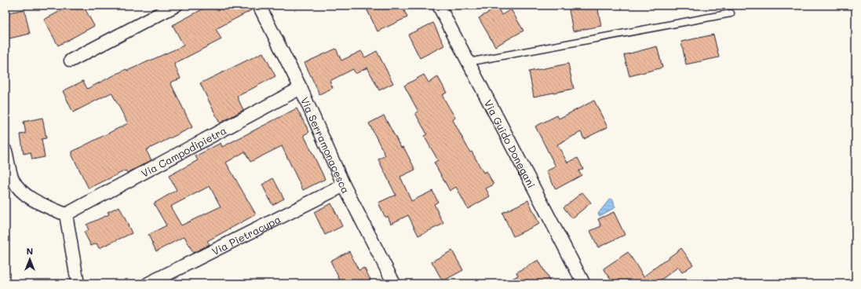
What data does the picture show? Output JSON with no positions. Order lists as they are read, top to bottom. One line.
{"streets":{"street":["Via Guido Donegani","Via Serramonacesca","Via Campodipietra","Via Pietracupa"]},"crossings":[["Via Serramonacesca","Via Campodipietra"],["Via Serramonacesca","Via Pietracupa"]],"north":"top"}
